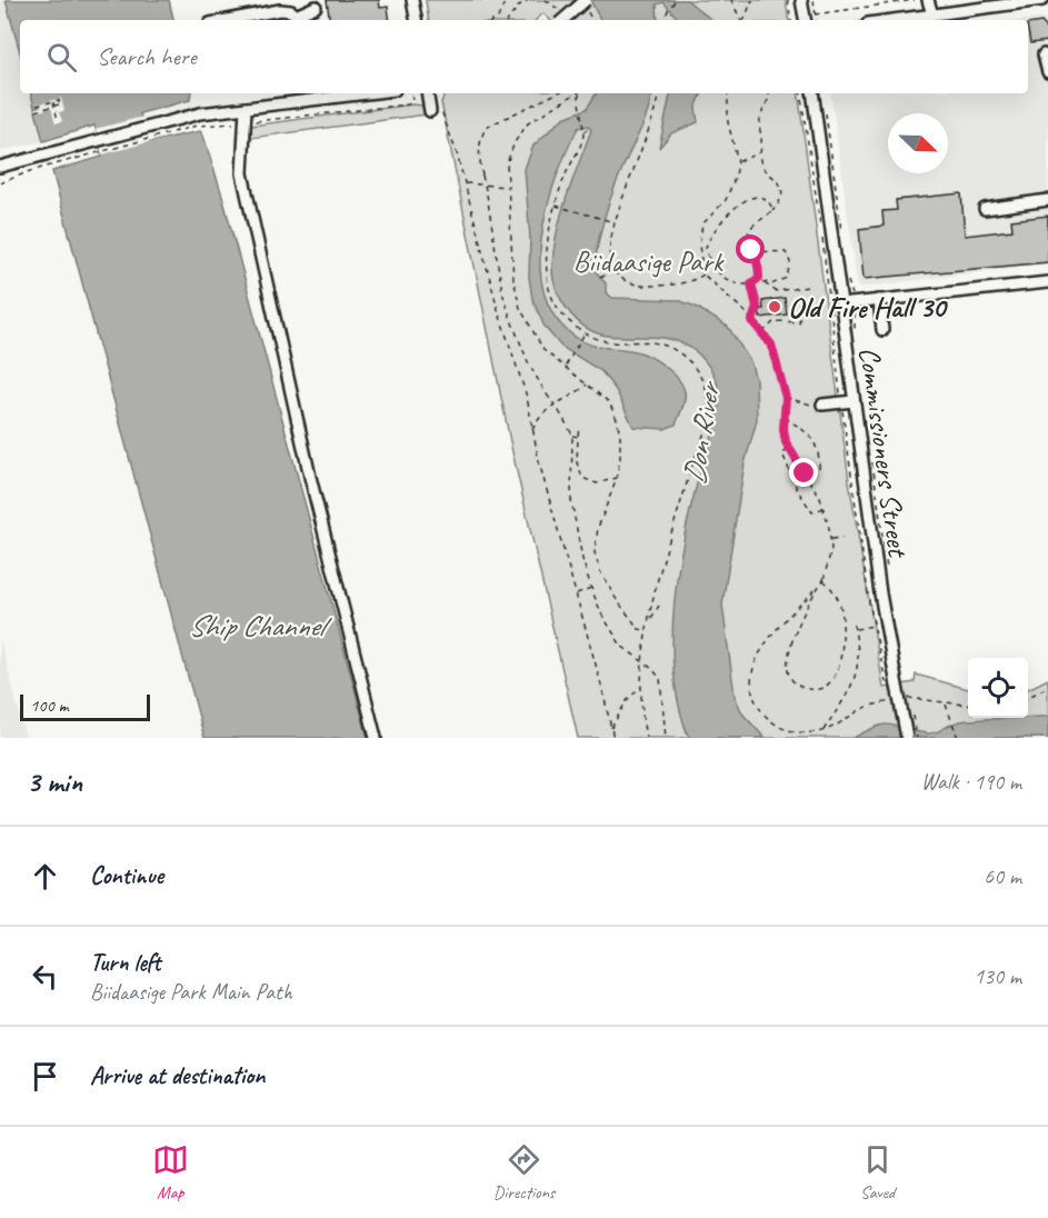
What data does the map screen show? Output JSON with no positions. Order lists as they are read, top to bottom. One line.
{"streets":{"street":["Commissioners Street"]},"water":["Don River","Ship Channel"],"parks":["Biidaasige Park"],"places":["Old Fire Hall 30"],"scale_bar":"100 m","north":"bottom right","page":{"search":"Search here","scale":"100 m","heading":["3 min","Walk · 190 m"],"list":[["Continue","60 m"],["Turn left","Biidaasige Park Main Path","130 m"],"Arrive at destination"],"nav":["Map","Directions","Saved"]}}
